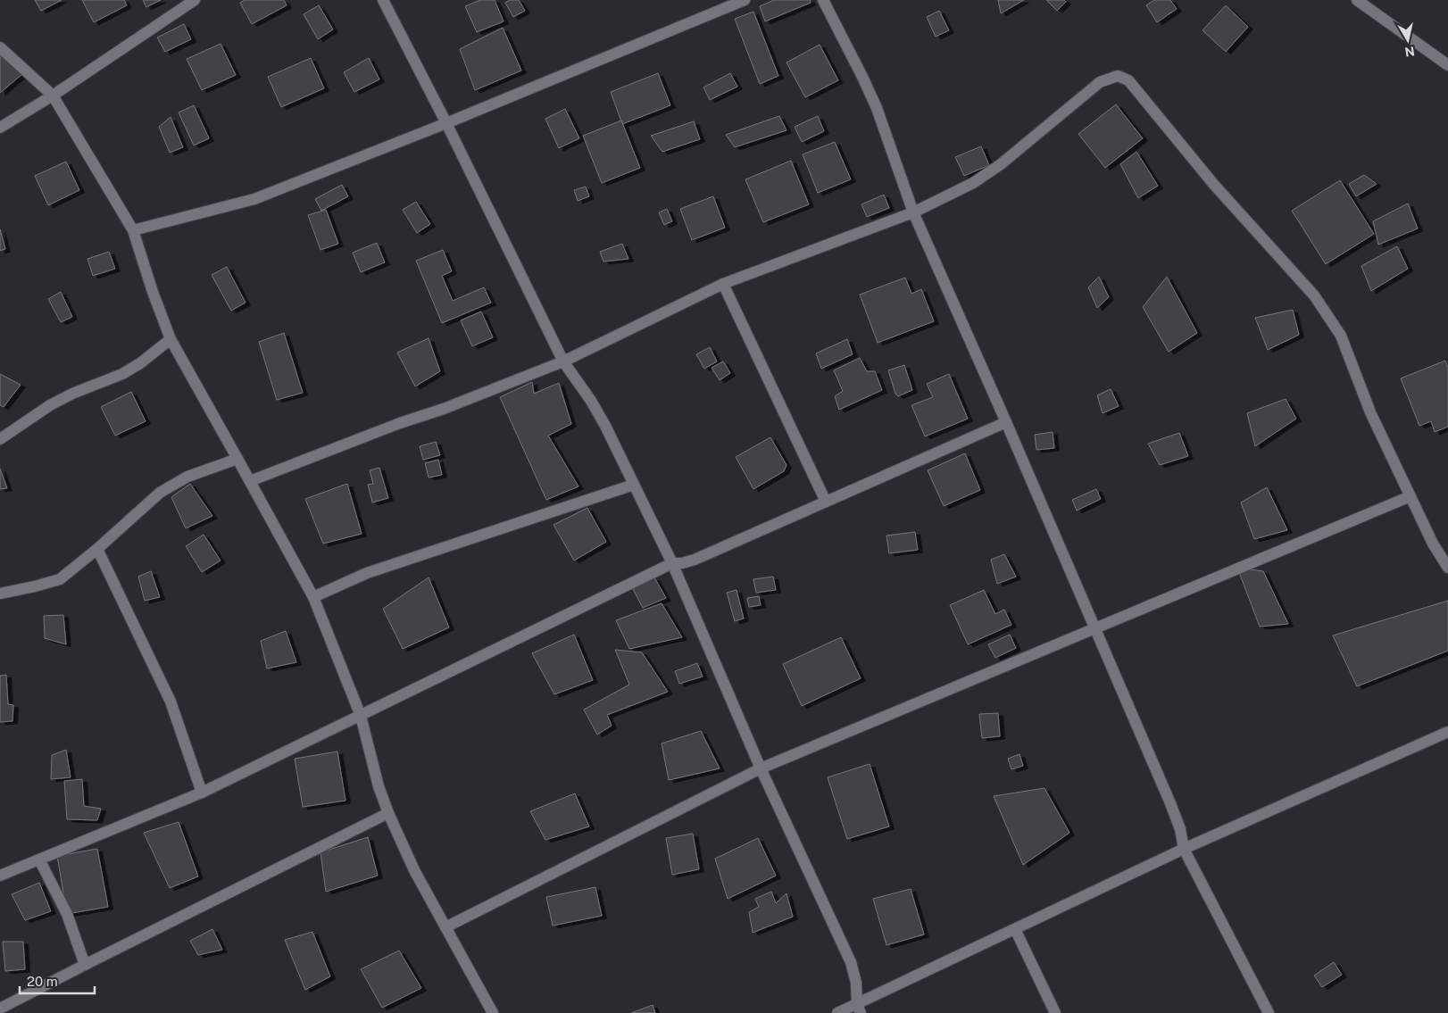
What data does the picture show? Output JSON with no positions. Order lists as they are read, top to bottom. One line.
{"scale_bar":"20 m","north":"bottom"}
